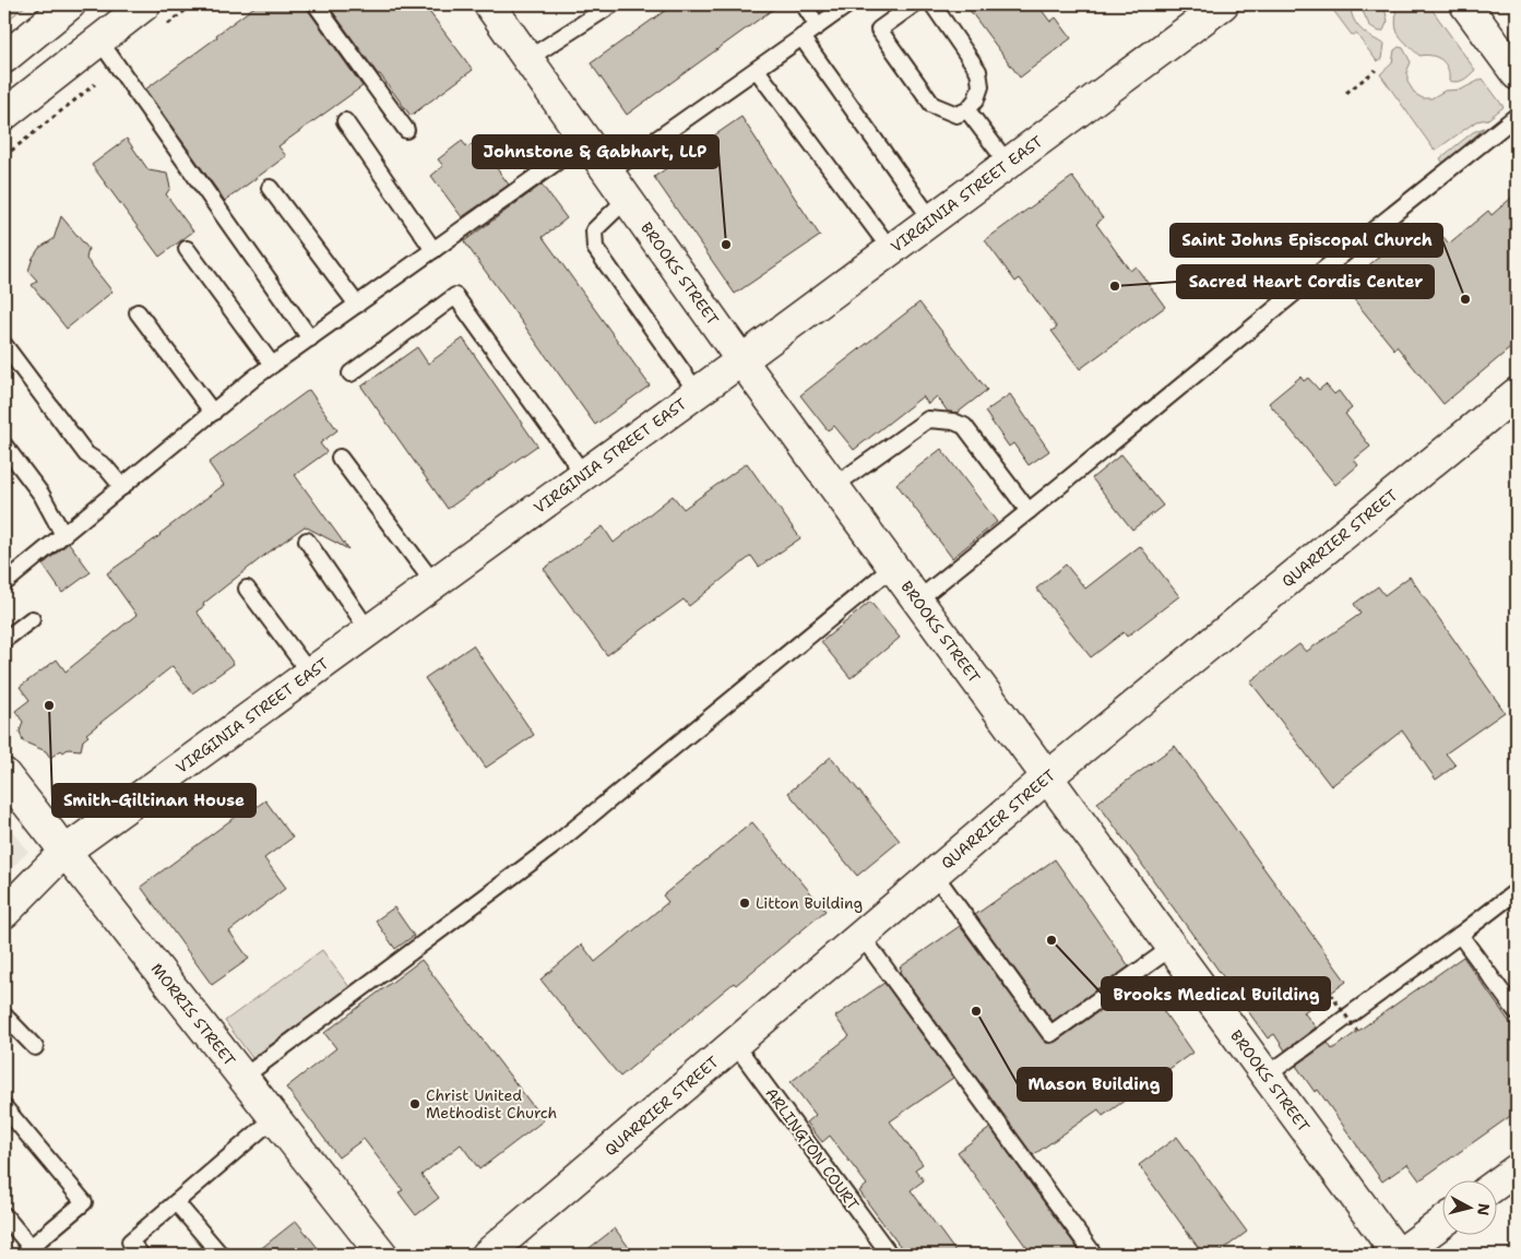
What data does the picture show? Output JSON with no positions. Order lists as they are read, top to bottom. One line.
{"streets":{"main road":["VIRGINIA STREET EAST","BROOKS STREET","QUARRIER STREET","MORRIS STREET"],"lane":["ARLINGTON COURT"]},"crossings":[["VIRGINIA STREET EAST","BROOKS STREET"],["VIRGINIA STREET EAST","MORRIS STREET"],["BROOKS STREET","QUARRIER STREET"],["QUARRIER STREET","ARLINGTON COURT"]],"places":["Johnstone & Gabhart, LLP","Sacred Heart Cordis Center","Saint Johns Episcopal Church","Smith-Giltinan House","Litton Building","Brooks Medical Building","Mason Building","Christ United Methodist Church"],"north":"right"}
